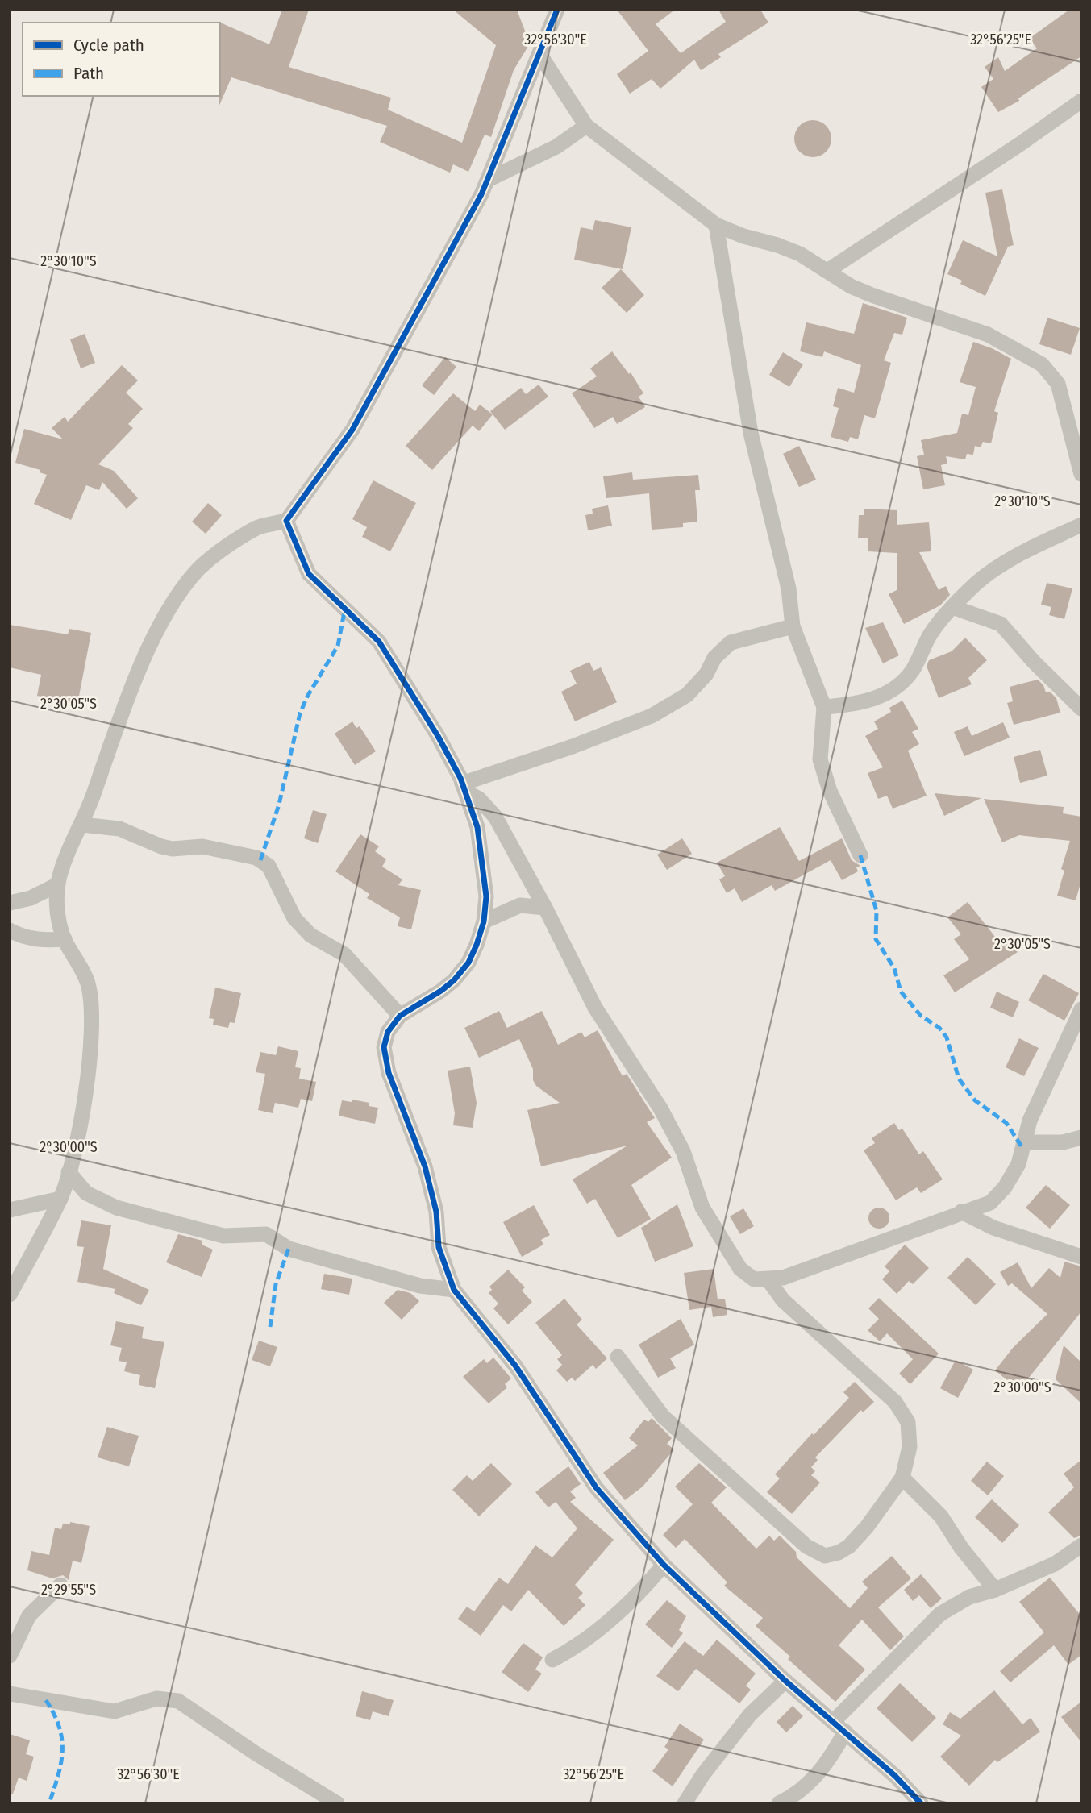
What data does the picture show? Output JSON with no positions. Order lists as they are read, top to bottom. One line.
{"legend":["Cycle path","Path"],"coordinates":["32°56'30\"E","32°56'25\"E","2°30'10\"S","2°30'05\"S","2°30'00\"S","2°29'55\"S"]}
